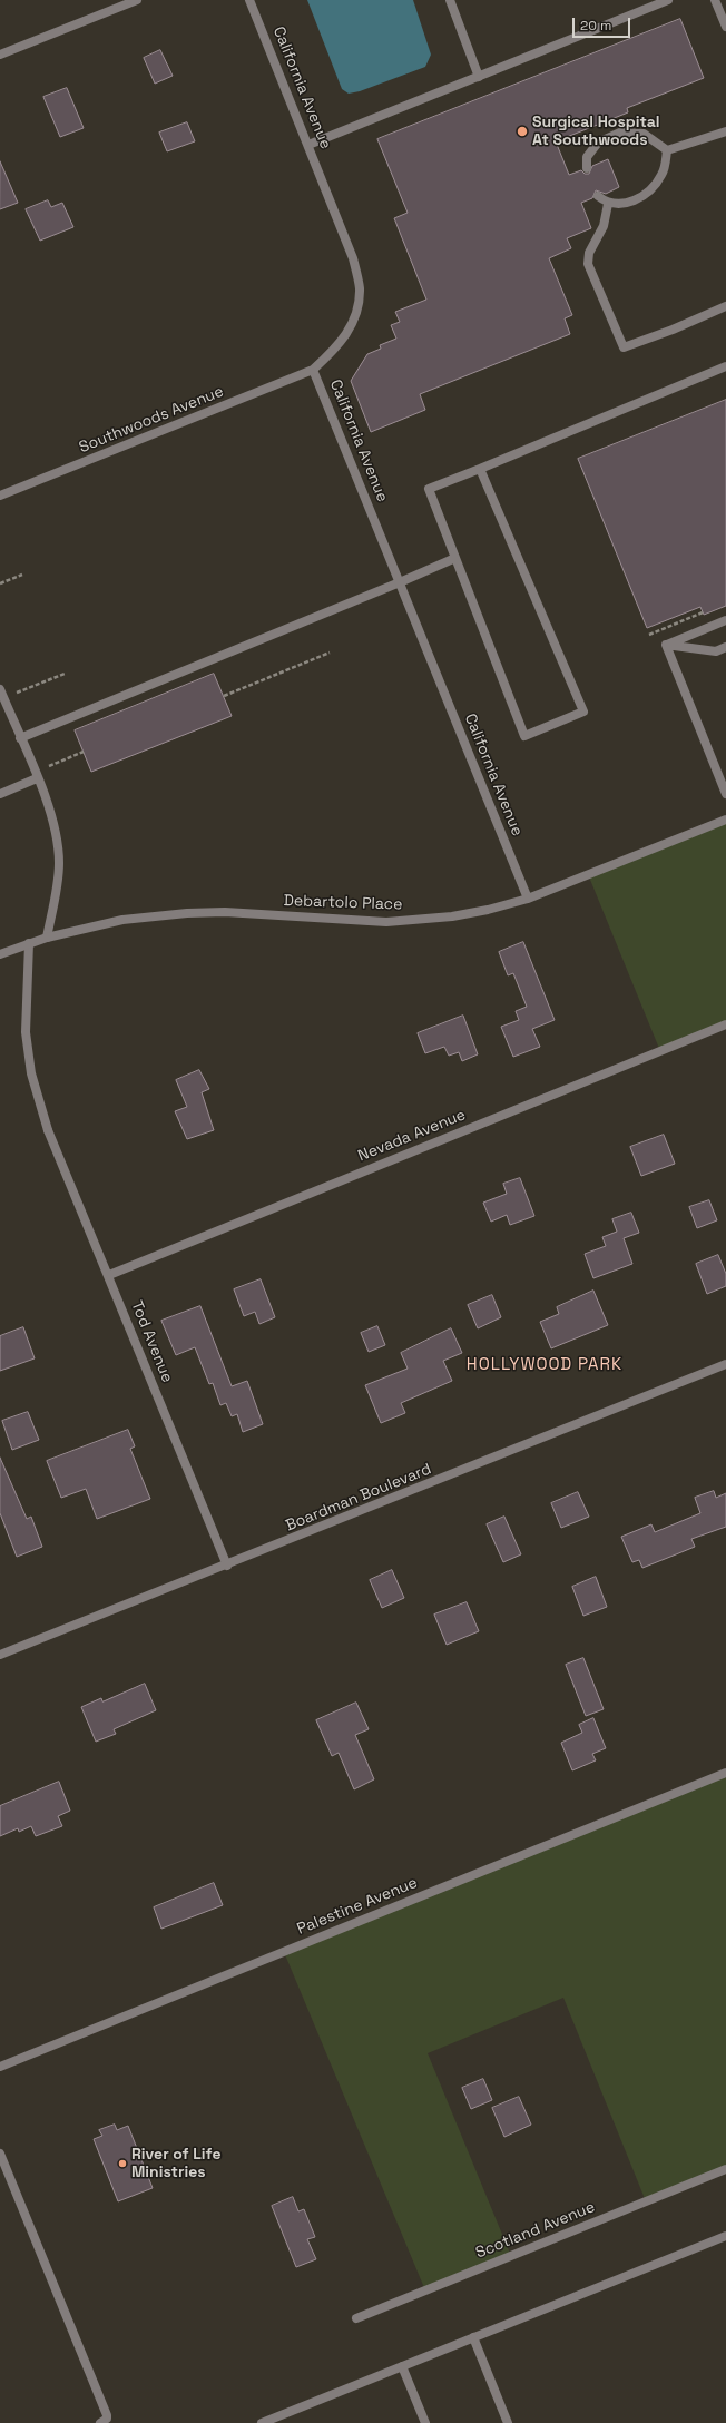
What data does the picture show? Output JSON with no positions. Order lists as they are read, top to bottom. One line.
{"streets":{"street":["California Avenue","Southwoods Avenue","Debartolo Place","Nevada Avenue","Tod Avenue","Boardman Boulevard","Palestine Avenue","Scotland Avenue"]},"crossings":[["California Avenue","Southwoods Avenue"],["California Avenue","Debartolo Place"],["Debartolo Place","Tod Avenue"],["Nevada Avenue","Tod Avenue"],["Tod Avenue","Boardman Boulevard"]],"districts":["HOLLYWOOD PARK"],"places":["Surgical Hospital At Southwoods","River of Life Ministries"],"scale_bar":"20 m"}
